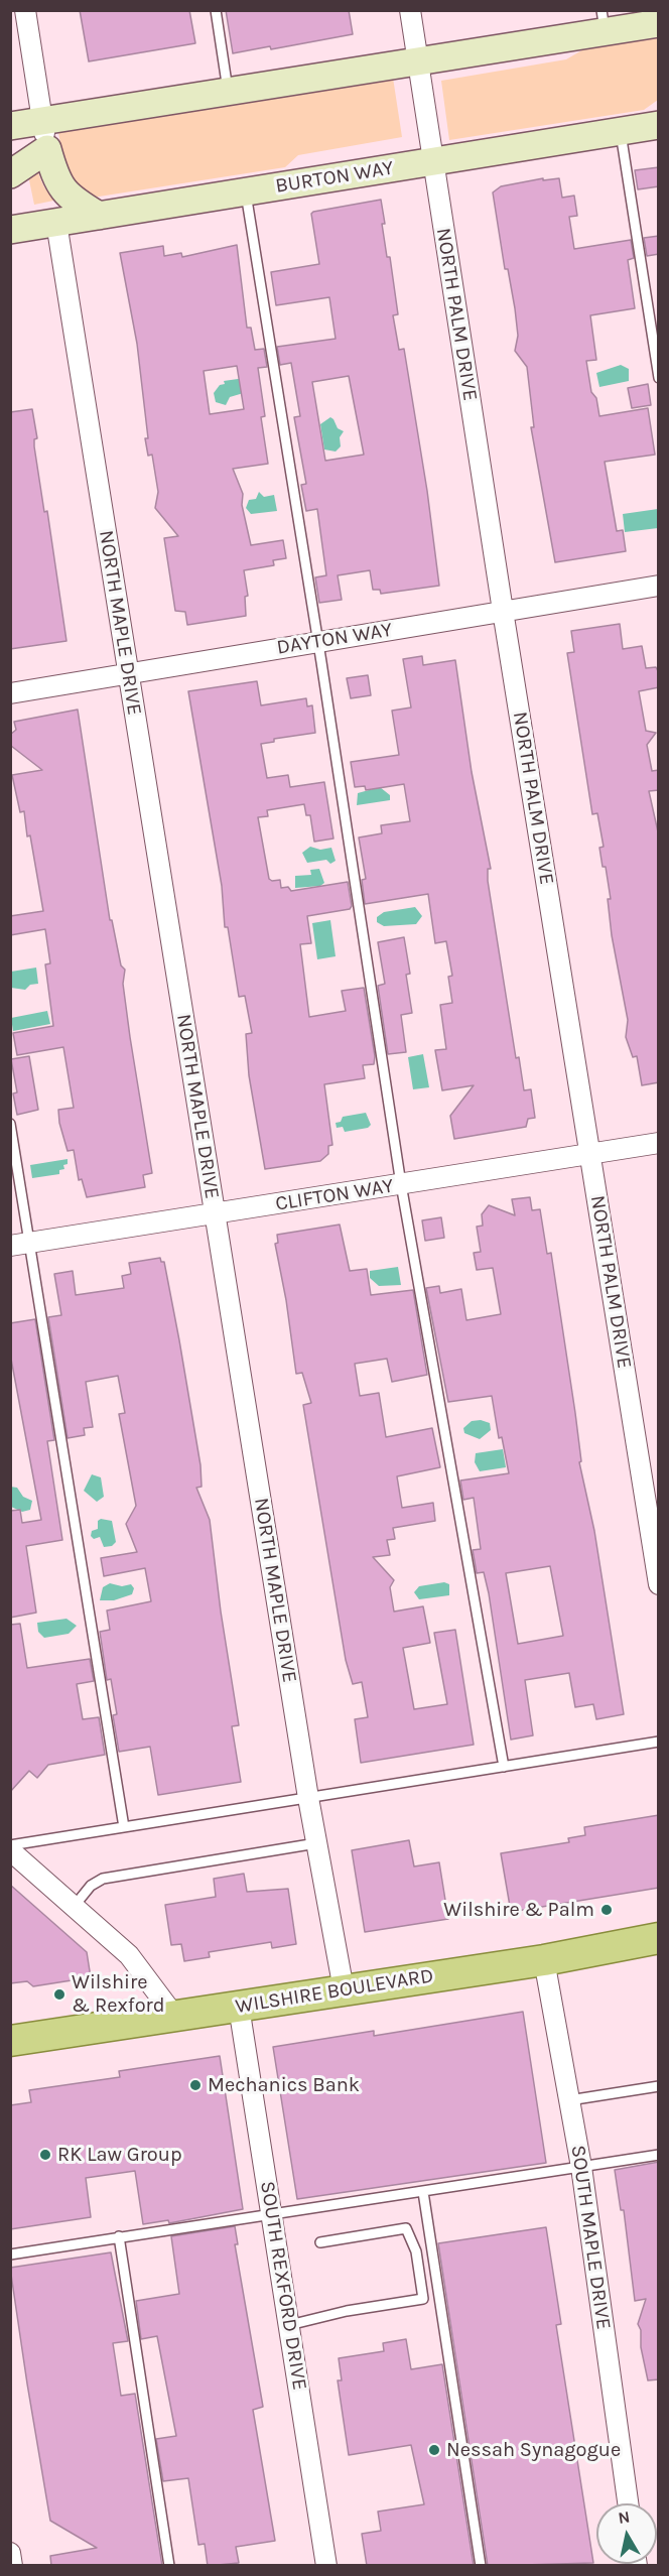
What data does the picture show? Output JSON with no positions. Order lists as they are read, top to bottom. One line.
{"streets":{"main road":["BURTON WAY","WILSHIRE BOULEVARD"],"street":["NORTH PALM DRIVE","NORTH MAPLE DRIVE","DAYTON WAY","CLIFTON WAY","SOUTH MAPLE DRIVE","SOUTH REXFORD DRIVE"]},"crossings":[["BURTON WAY","NORTH PALM DRIVE"],["BURTON WAY","NORTH MAPLE DRIVE"],["NORTH PALM DRIVE","DAYTON WAY"],["NORTH PALM DRIVE","CLIFTON WAY"],["NORTH MAPLE DRIVE","DAYTON WAY"],["NORTH MAPLE DRIVE","CLIFTON WAY"],["NORTH MAPLE DRIVE","WILSHIRE BOULEVARD"],["WILSHIRE BOULEVARD","SOUTH MAPLE DRIVE"],["WILSHIRE BOULEVARD","SOUTH REXFORD DRIVE"]],"places":["Wilshire & Palm","Wilshire & Rexford","Mechanics Bank","RK Law Group","Nessah Synagogue"],"north":"top"}
